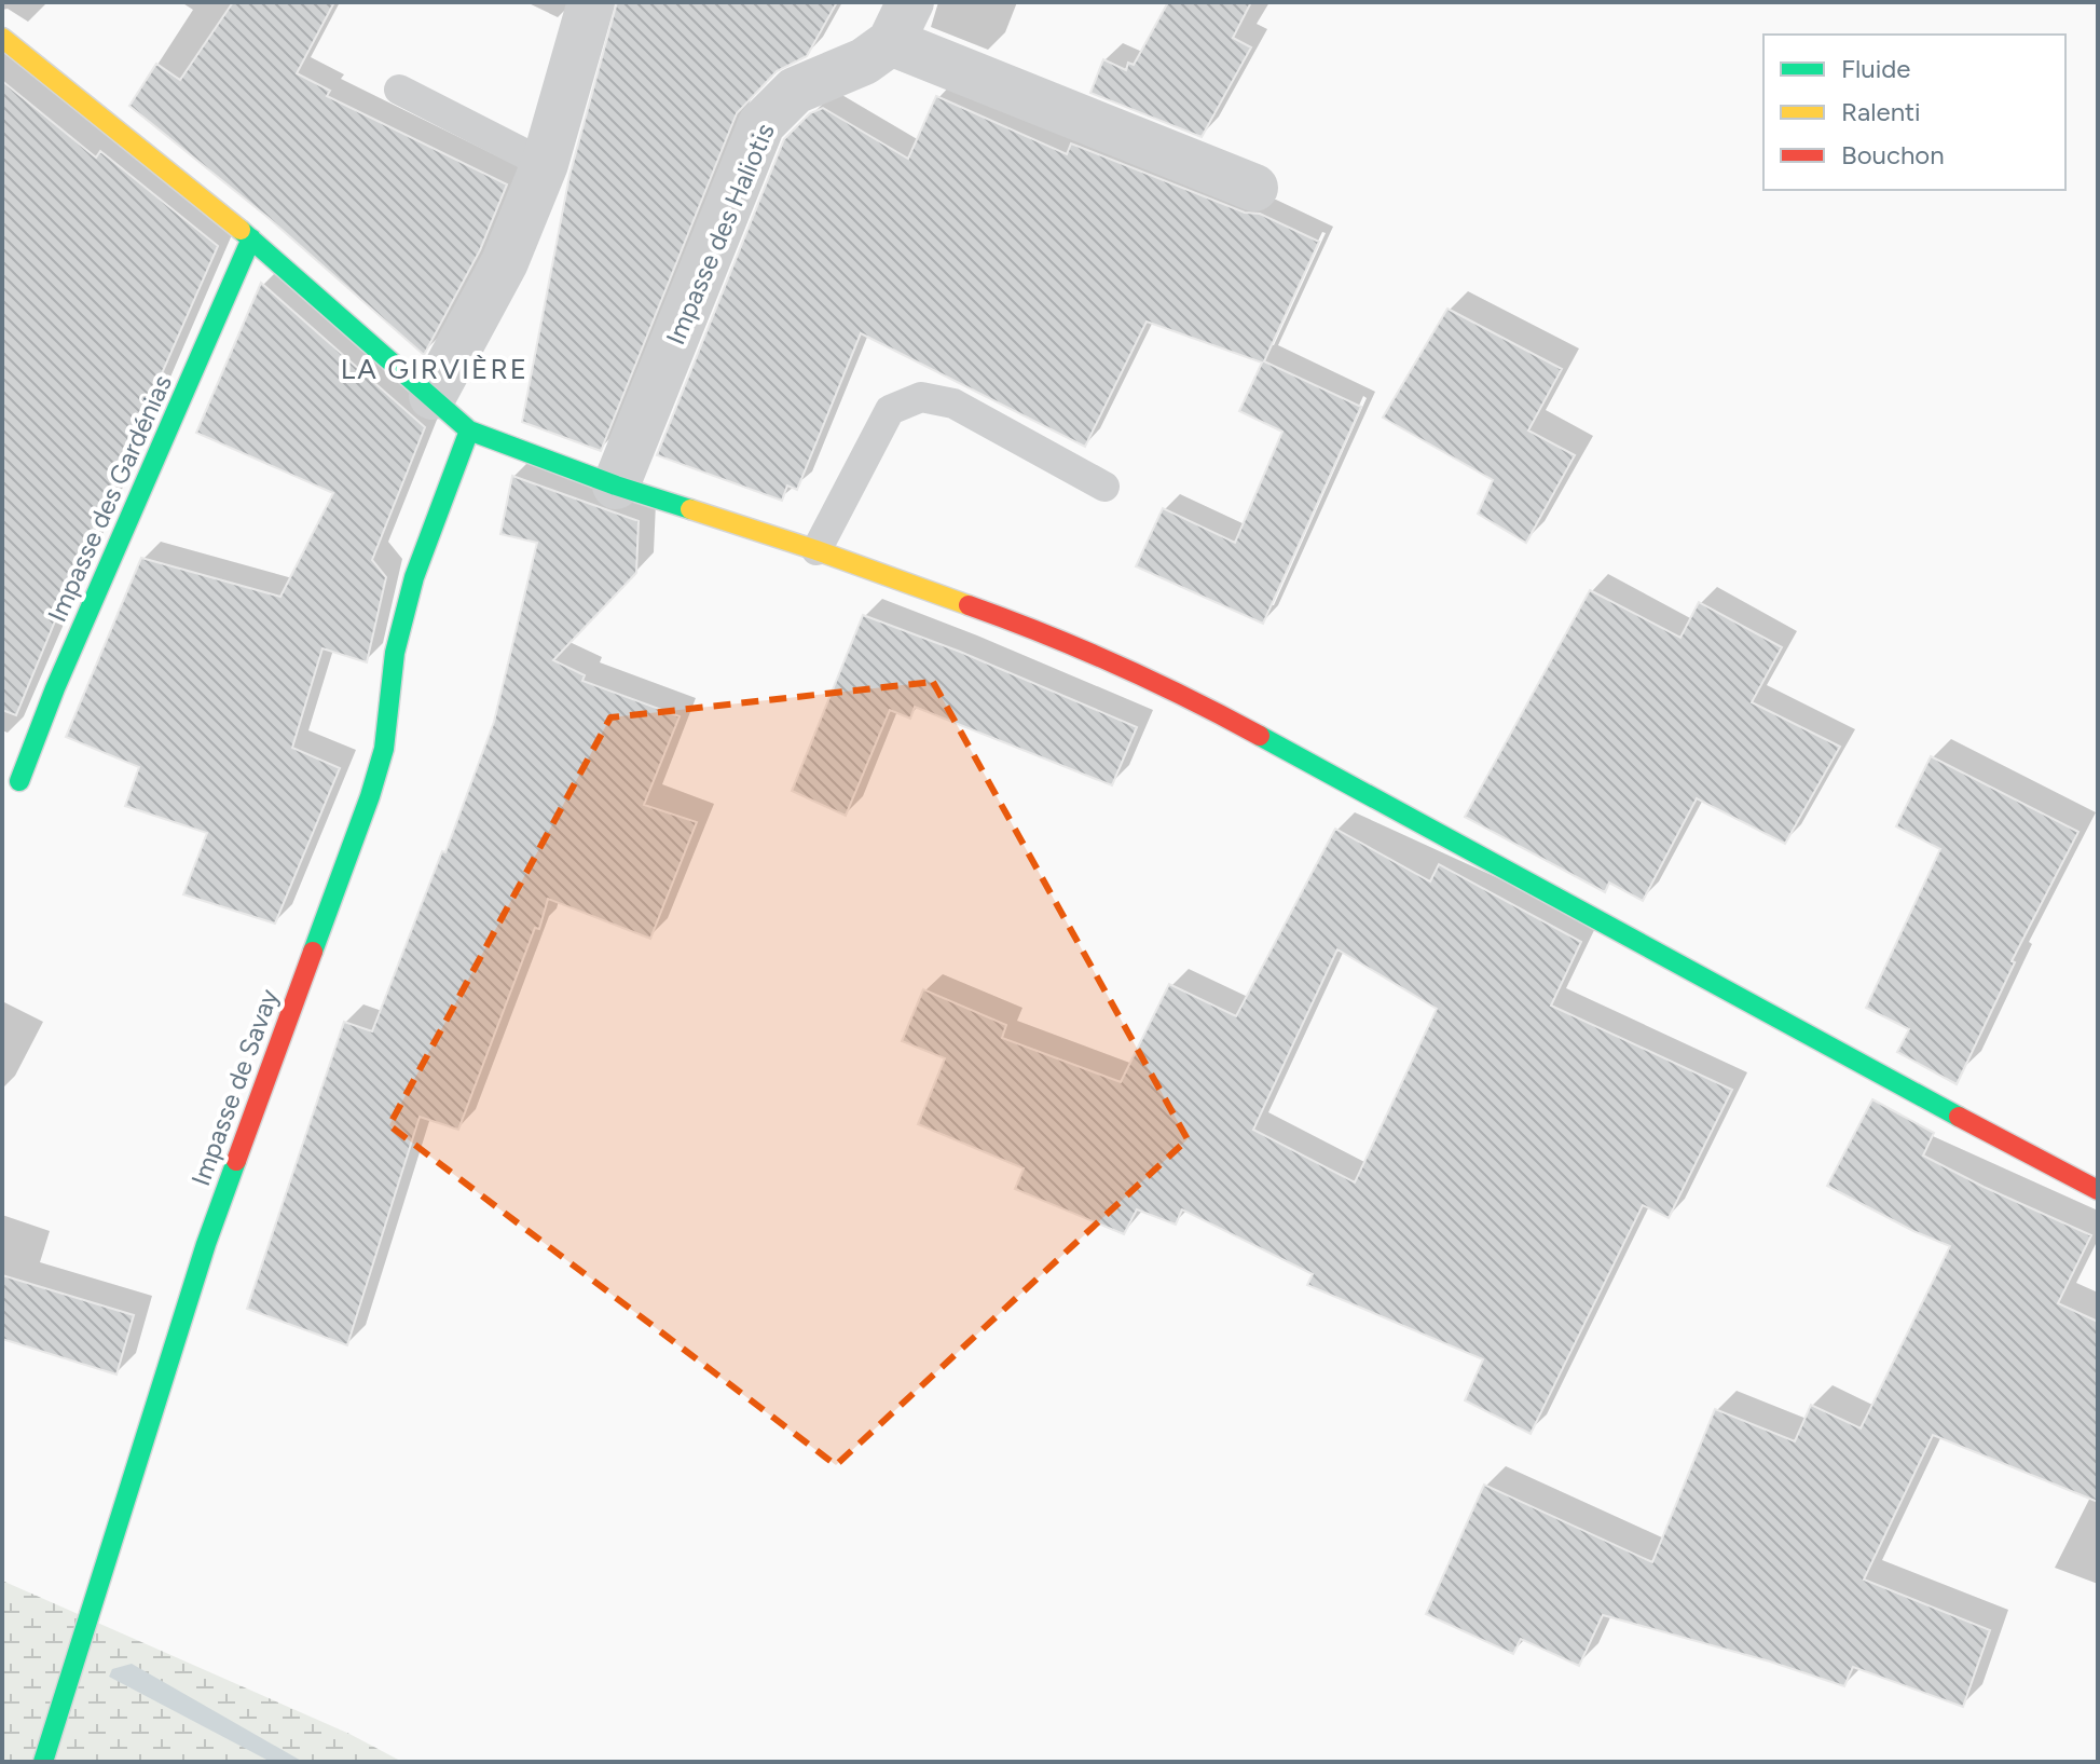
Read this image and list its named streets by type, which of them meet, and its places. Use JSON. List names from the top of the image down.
{
  "streets": {
    "street": ["Impasse des Haliotis", "Impasse des Gardénias", "Impasse de Savay"]
  },
  "districts": ["LA GIRVIÈRE"],
  "legend": ["Fluide", "Ralenti", "Bouchon"]
}
